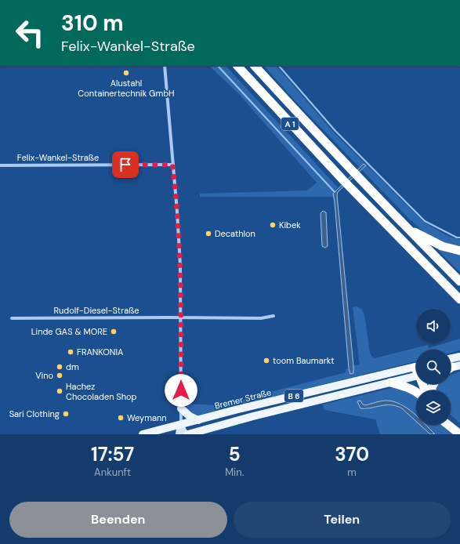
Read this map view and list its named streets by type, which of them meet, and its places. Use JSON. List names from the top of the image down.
{
  "streets": {
    "highway": ["A 1"],
    "main road": ["B 6", "Bremer Straße"],
    "street": ["Felix-Wankel-Straße", "Rudolf-Diesel-Straße"]
  },
  "places": [
    "Alustahl Containertechnik GmbH",
    "Kibek",
    "Decathlon",
    "Linde GAS & MORE",
    "FRANKONIA",
    "toom Baumarkt",
    "dm",
    "Vino",
    "Hachez Chocoladen Shop",
    "Sari Clothing",
    "Weymann"
  ],
  "page": {
    "turn": ["310 m", "Felix-Wankel-Straße"],
    "eta": [
      "17:57",
      "Ankunft",
      "5",
      "Min.",
      "370",
      "m"
    ],
    "buttons": ["Beenden", "Teilen"]
  }
}
